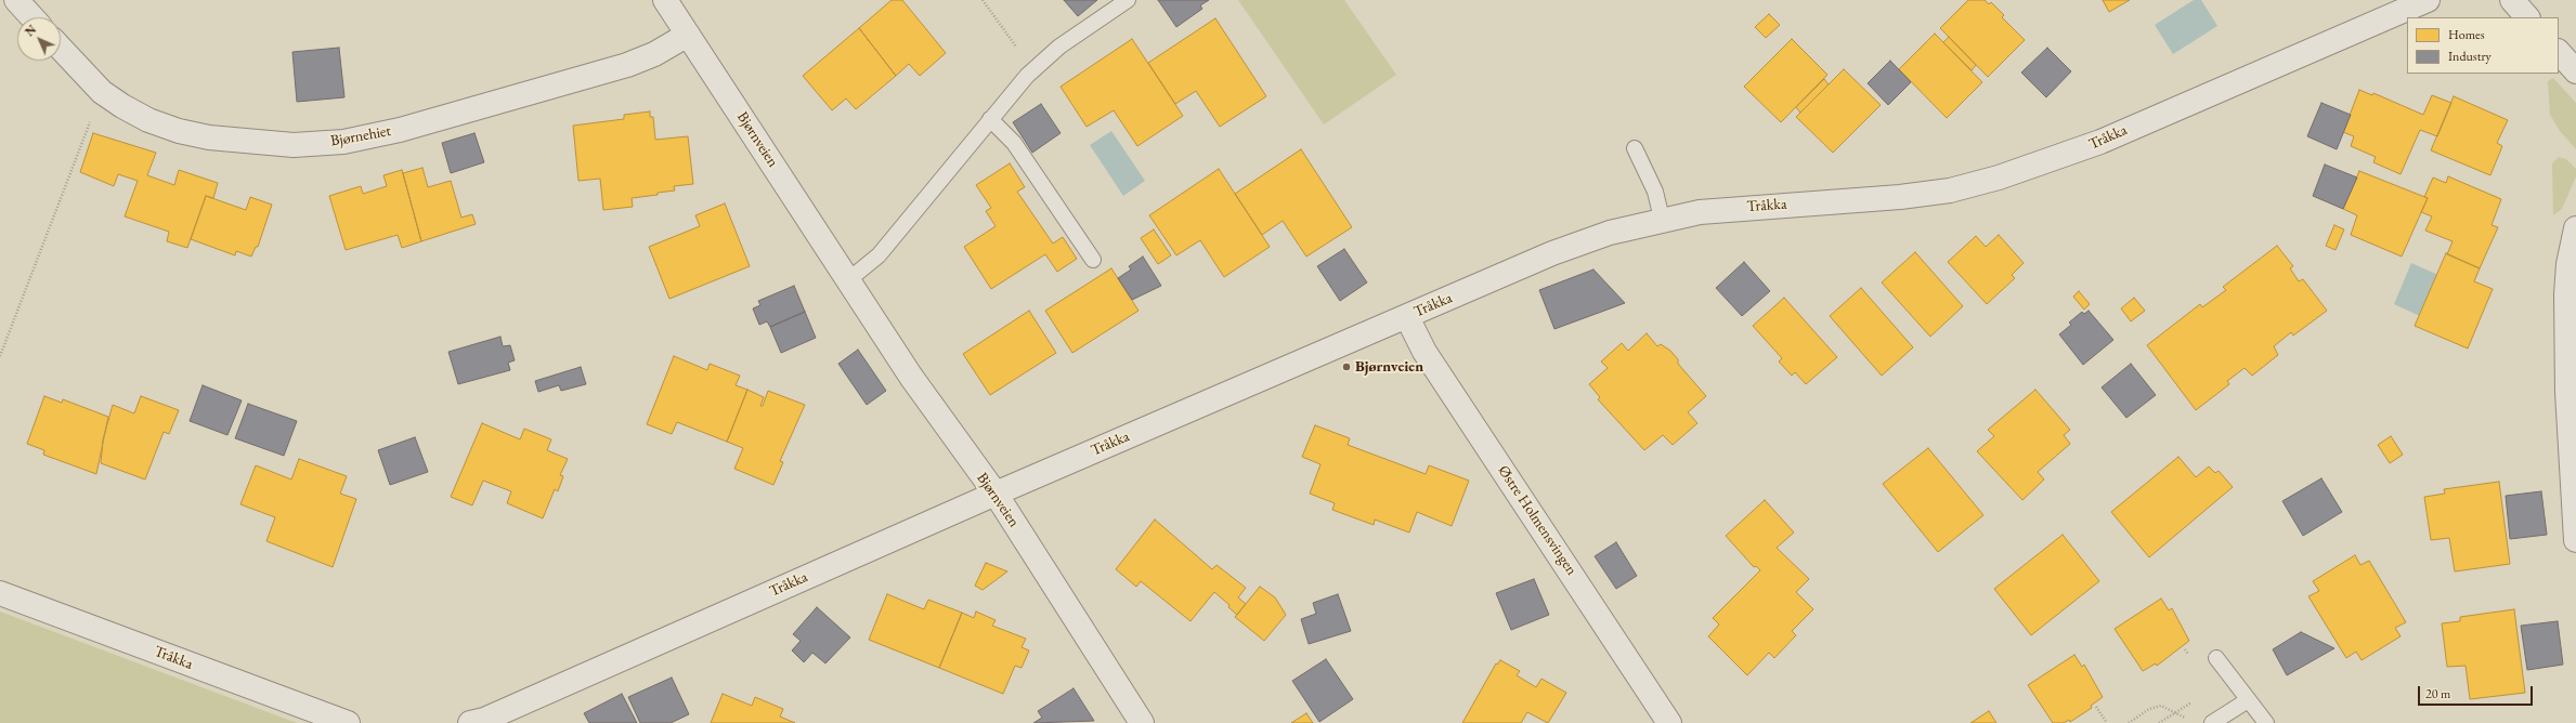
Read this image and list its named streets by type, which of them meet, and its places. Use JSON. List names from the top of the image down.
{
  "streets": {
    "street": [
      "Bjørnehiet",
      "Tråkka",
      "Bjørnveien",
      "Østre Holmensvingen"
    ]
  },
  "crossings": [
    ["Bjørnehiet", "Bjørnveien"],
    ["Tråkka", "Bjørnveien"],
    ["Tråkka", "Østre Holmensvingen"]
  ],
  "places": ["Bjørnveien"],
  "legend": ["Homes", "Industry"],
  "scale_bar": "20 m",
  "north": "top left"
}
